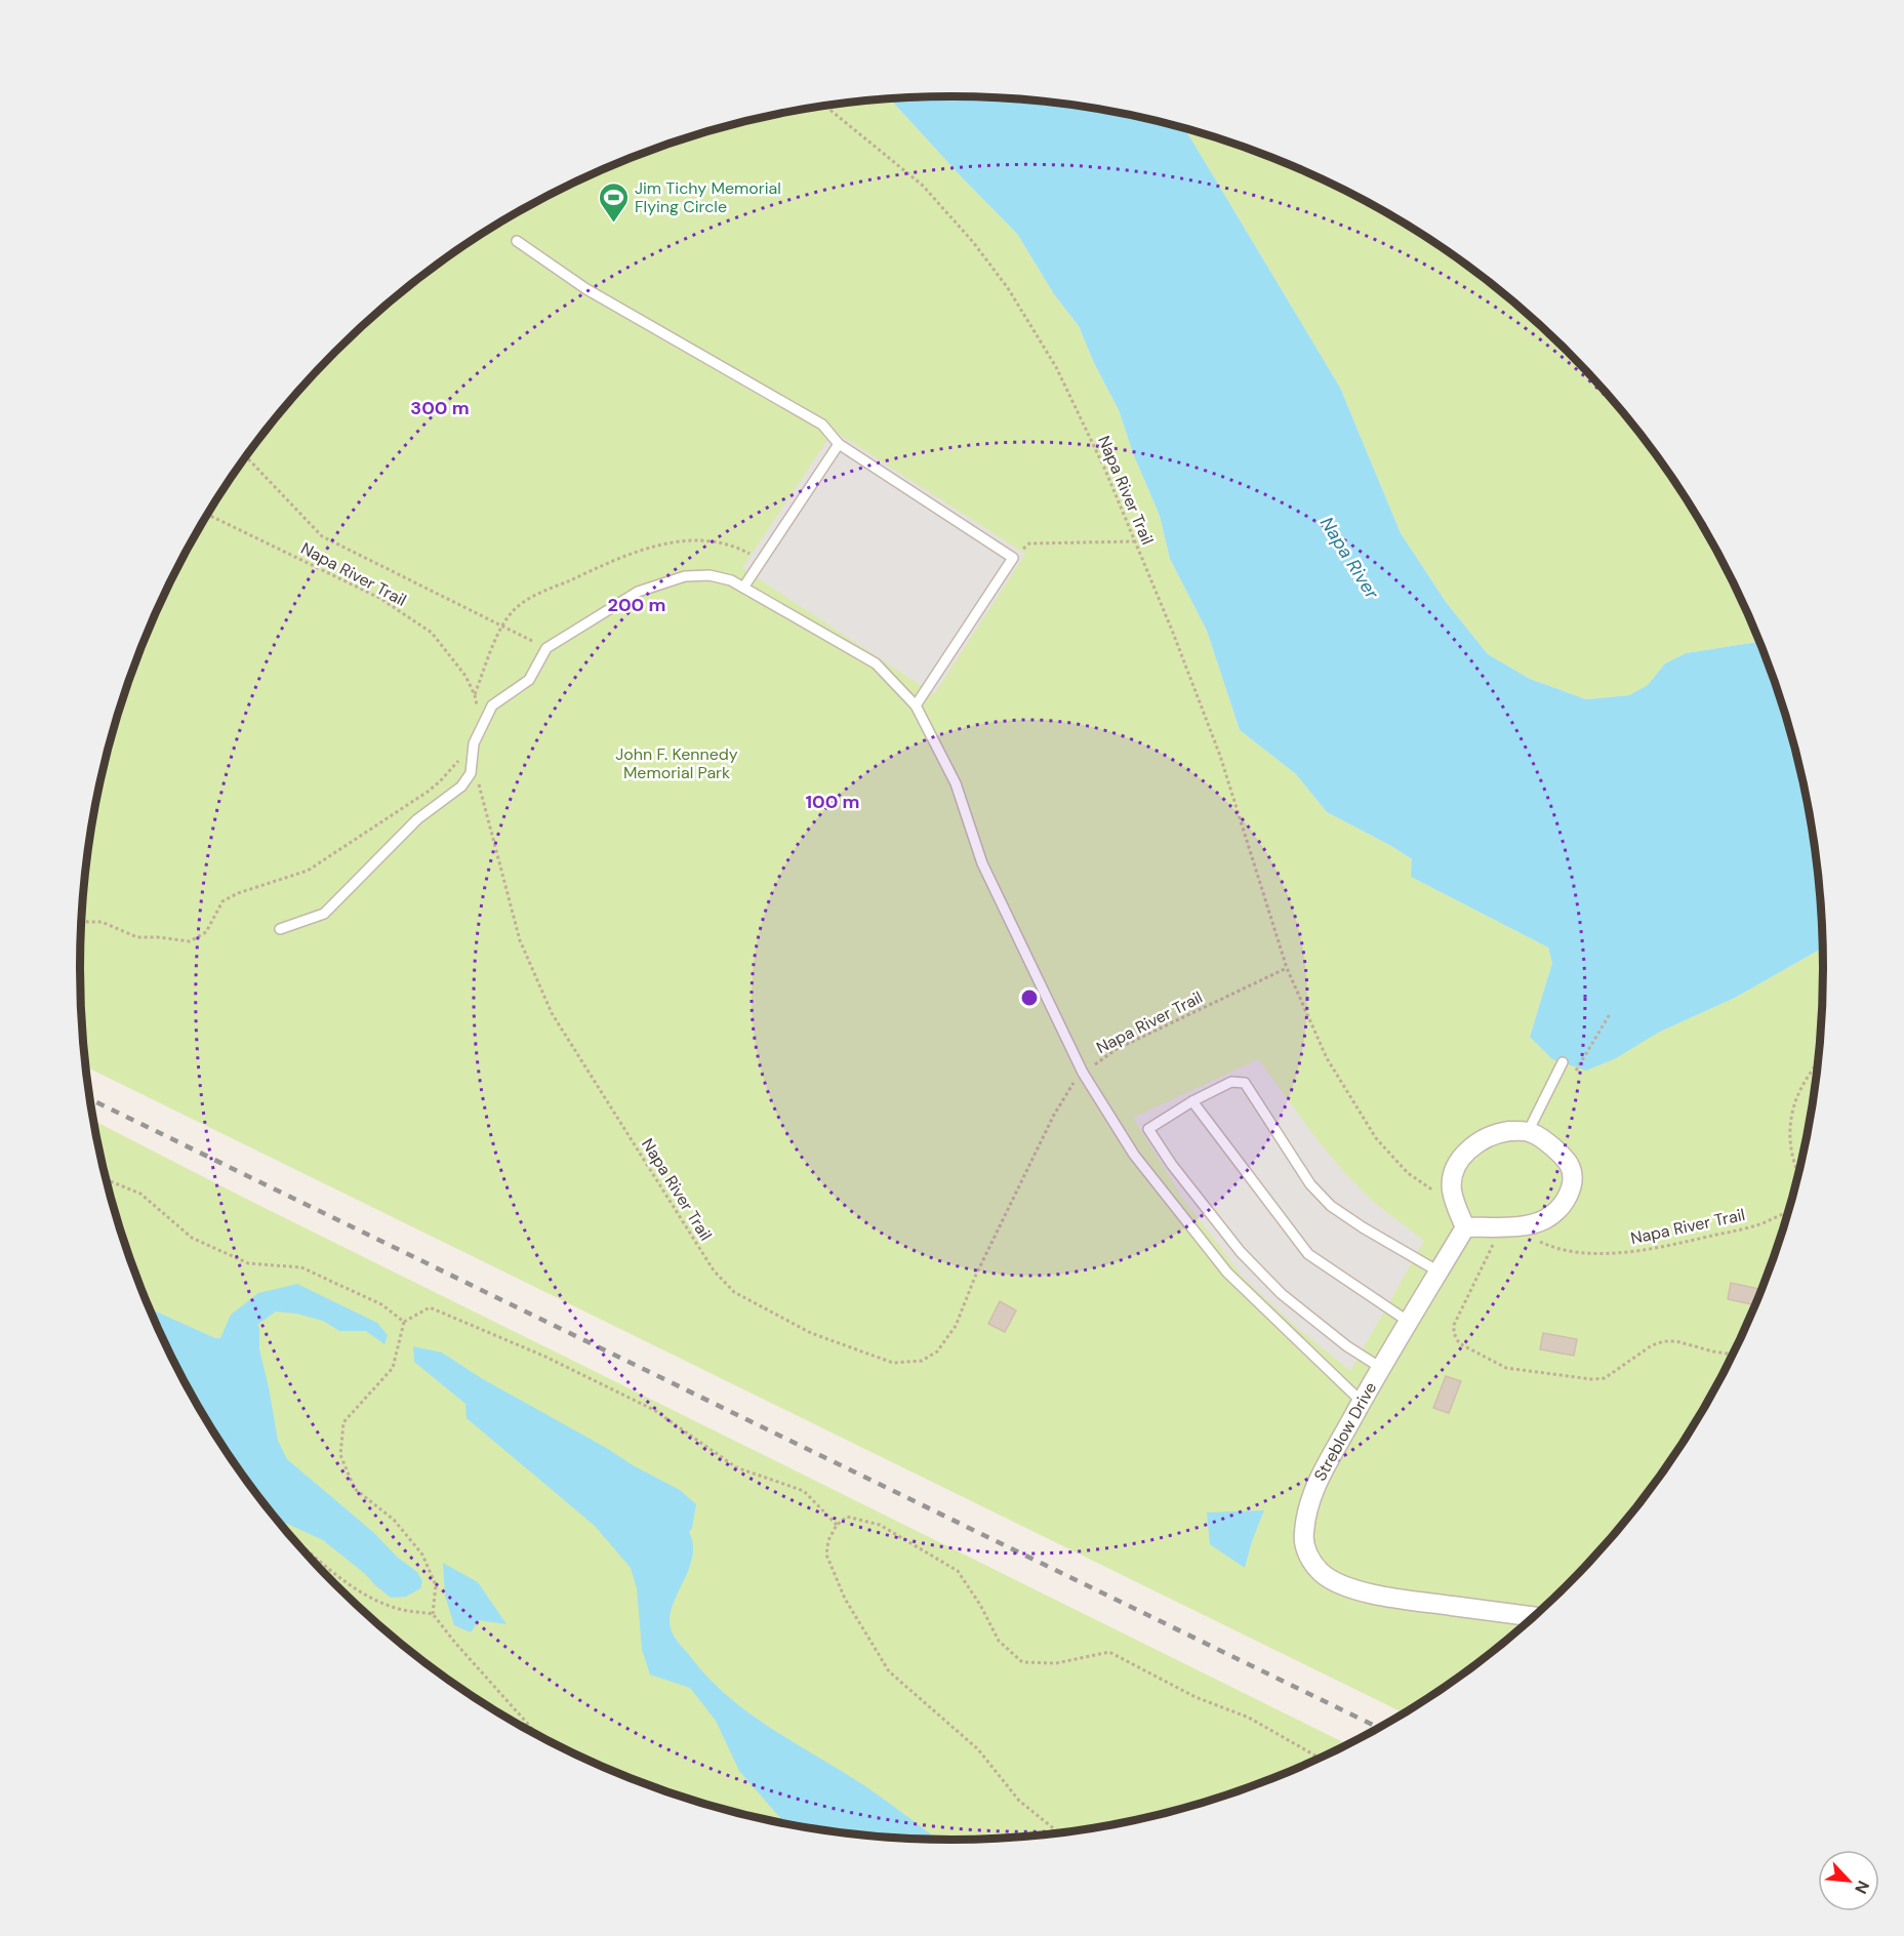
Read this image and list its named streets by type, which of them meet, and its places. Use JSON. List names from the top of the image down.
{
  "streets": {
    "street": ["Streblow Drive"],
    "path": ["Napa River Trail"]
  },
  "crossings": [
    ["Napa River Trail", "Streblow Drive"]
  ],
  "water": ["Napa River"],
  "parks": ["John F. Kennedy Memorial Park"],
  "places": {
    "sports": ["Jim Tichy Memorial Flying Circle"]
  },
  "north": "bottom right",
  "rings": ["300 m", "200 m", "100 m"]
}
